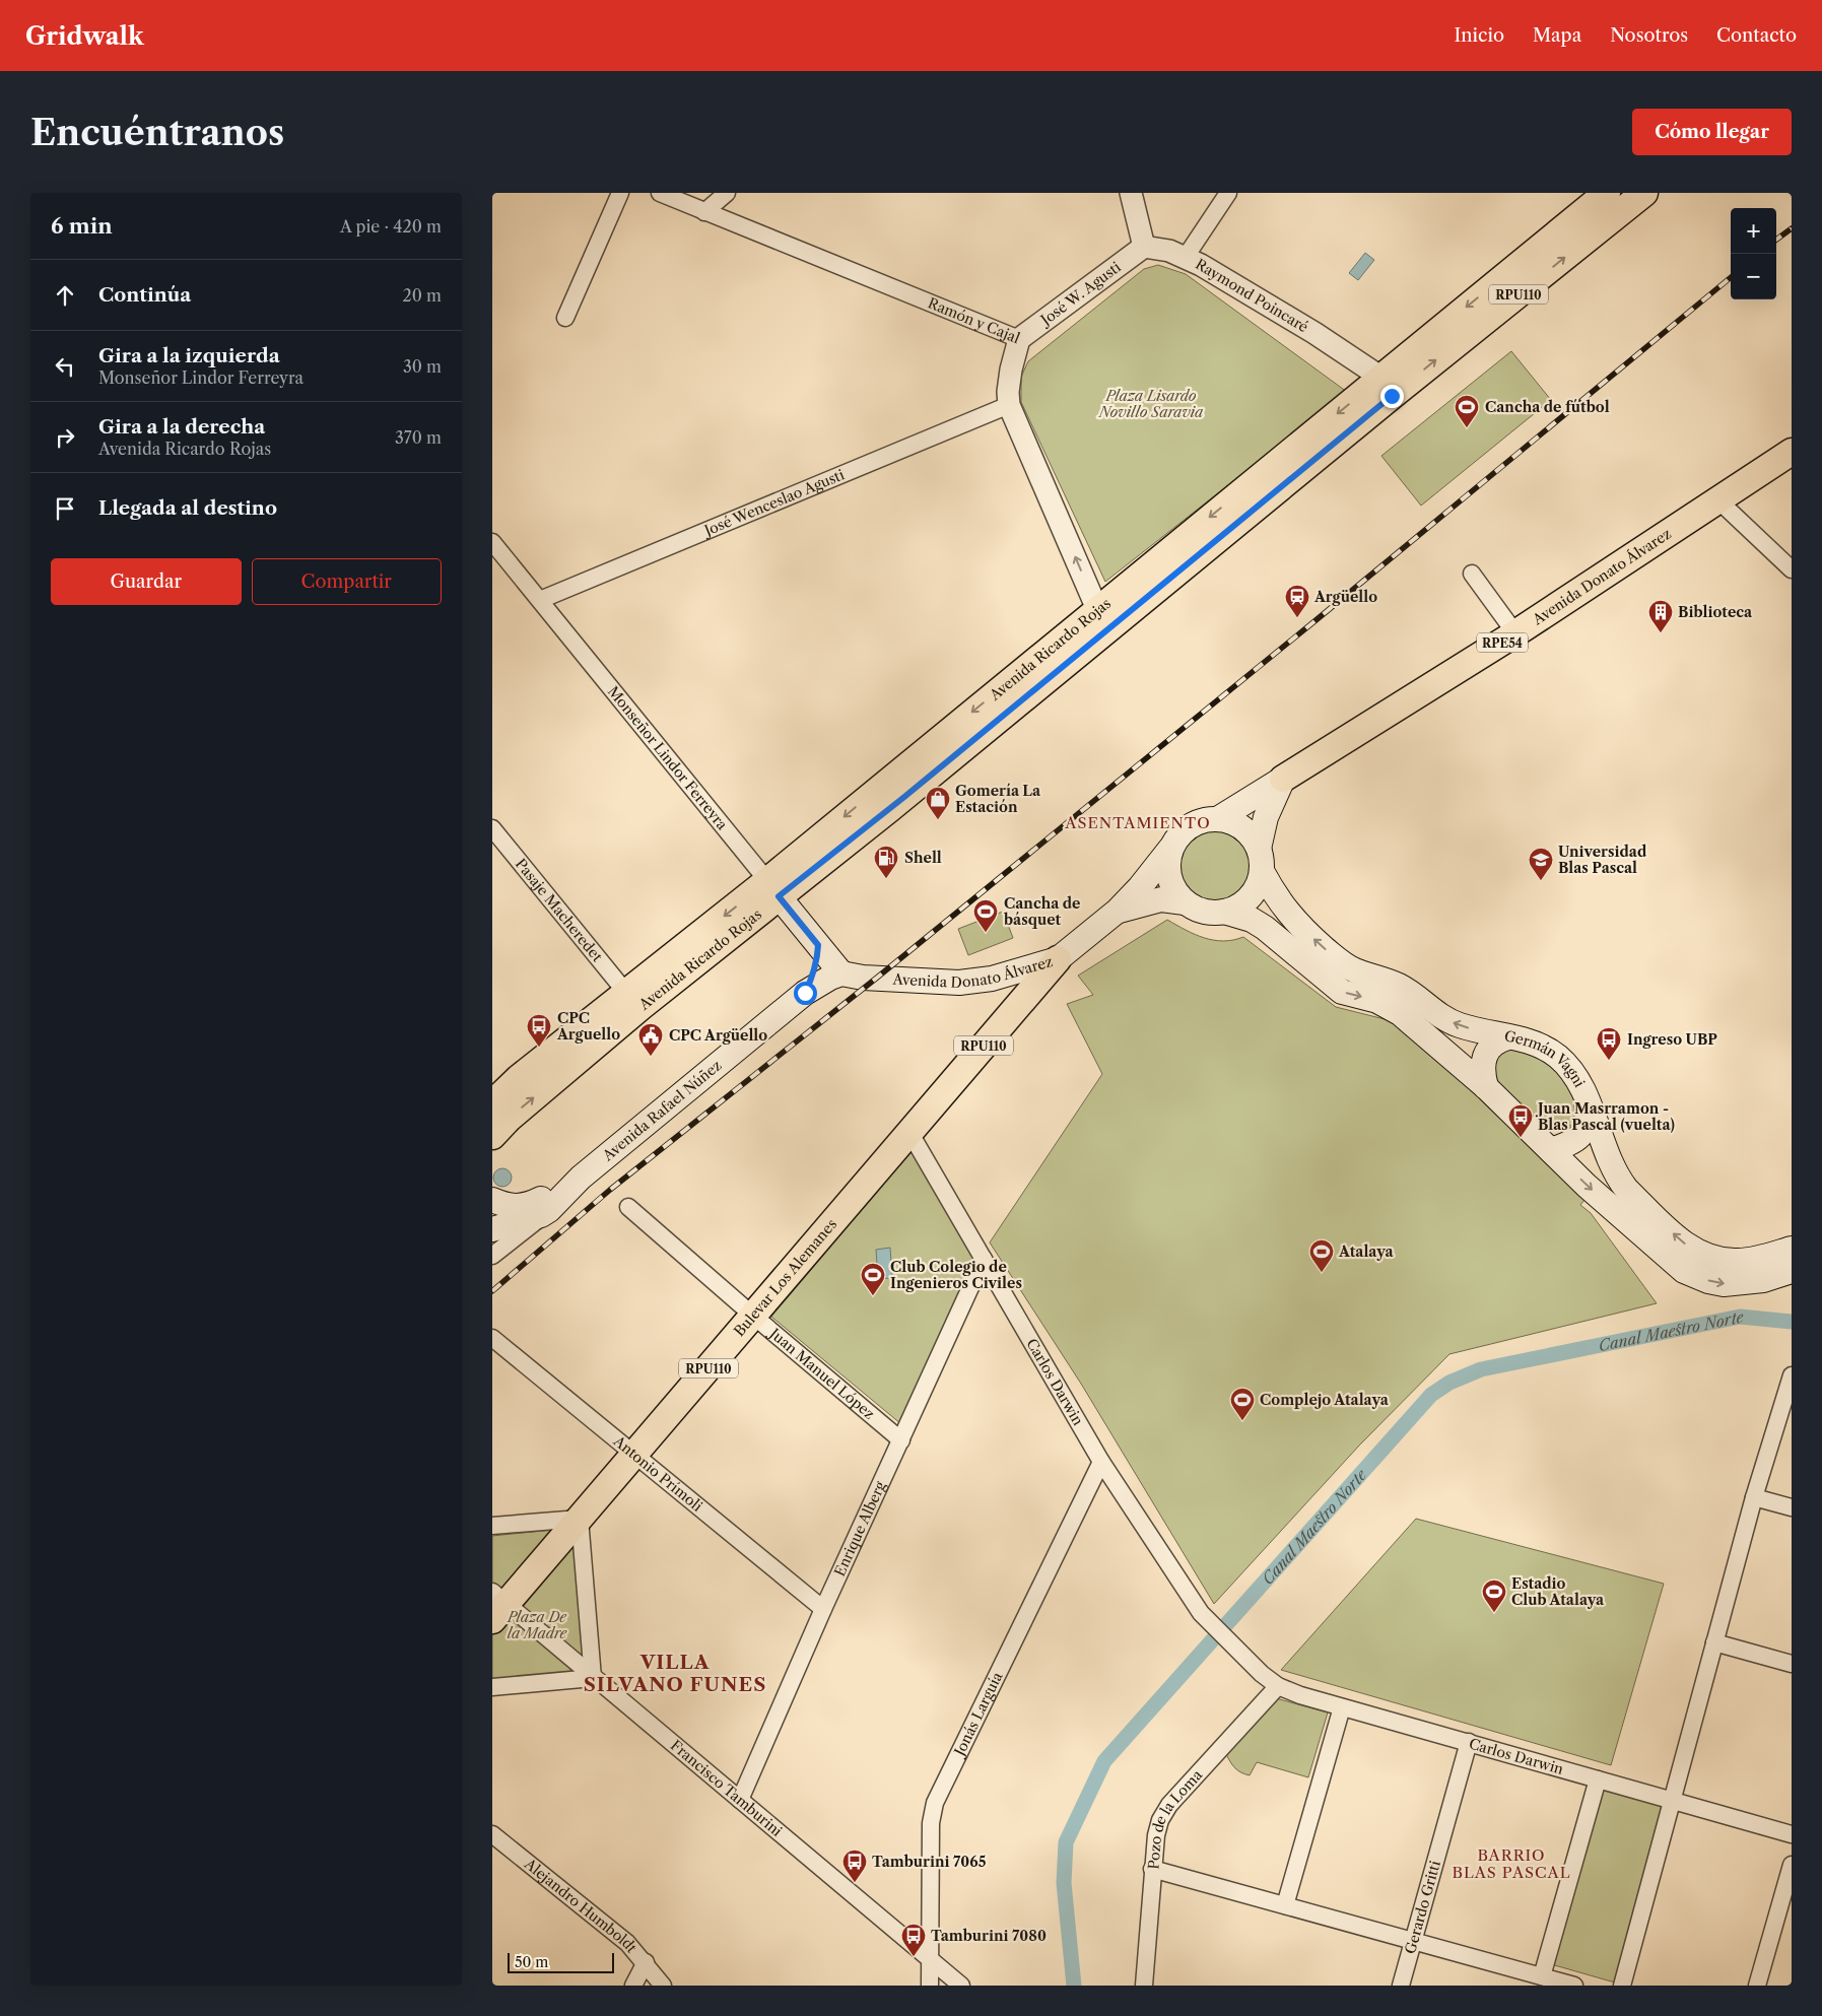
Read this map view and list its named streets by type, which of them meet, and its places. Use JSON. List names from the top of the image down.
{
  "streets": {
    "main road": [
      "RPU110",
      "Avenida Donato Álvarez",
      "RPE54",
      "Avenida Ricardo Rojas",
      "Monseñor Lindor Ferreyra",
      "Germán Vagni",
      "Avenida Rafael Núñez",
      "Bulevar Los Alemanes"
    ],
    "street": [
      "José W. Agusti",
      "Raymond Poincaré",
      "Ramón y Cajal",
      "José Wenceslao Agusti",
      "Pasaje Macheredet",
      "Juan Manuel López",
      "Carlos Darwin",
      "Antonio Prímoli",
      "Enrique Alberg",
      "Jonás Larguía",
      "Francisco Tamburini",
      "Pozo de la Loma",
      "Alejandro Humboldt",
      "Gerardo Gritti"
    ]
  },
  "crossings": [
    ["José W. Agusti", "Raymond Poincaré"],
    ["José W. Agusti", "Ramón y Cajal"],
    ["Raymond Poincaré", "Avenida Ricardo Rojas"],
    ["Ramón y Cajal", "José Wenceslao Agusti"],
    ["Ramón y Cajal", "Avenida Ricardo Rojas"],
    ["José Wenceslao Agusti", "Monseñor Lindor Ferreyra"],
    ["Avenida Donato Álvarez", "Monseñor Lindor Ferreyra"],
    ["Avenida Donato Álvarez", "Germán Vagni"],
    ["Avenida Donato Álvarez", "Avenida Rafael Núñez"],
    ["Avenida Donato Álvarez", "Bulevar Los Alemanes"],
    ["Avenida Ricardo Rojas", "Monseñor Lindor Ferreyra"],
    ["Avenida Ricardo Rojas", "Pasaje Macheredet"],
    ["Monseñor Lindor Ferreyra", "Avenida Rafael Núñez"],
    ["Bulevar Los Alemanes", "Juan Manuel López"],
    ["Bulevar Los Alemanes", "Carlos Darwin"],
    ["Bulevar Los Alemanes", "Antonio Prímoli"],
    ["Bulevar Los Alemanes", "Francisco Tamburini"],
    ["Juan Manuel López", "Enrique Alberg"],
    ["Carlos Darwin", "Enrique Alberg"],
    ["Carlos Darwin", "Jonás Larguía"],
    ["Carlos Darwin", "Pozo de la Loma"],
    ["Carlos Darwin", "Gerardo Gritti"],
    ["Antonio Prímoli", "Enrique Alberg"],
    ["Enrique Alberg", "Francisco Tamburini"],
    ["Jonás Larguía", "Francisco Tamburini"]
  ],
  "districts": ["ASENTAMIENTO", "VILLA SILVANO FUNES", "BARRIO BLAS PASCAL"],
  "water": ["Canal Maestro Norte"],
  "parks": ["Plaza Lisardo Novillo Saravia", "Plaza De la Madre"],
  "places": {
    "sports": [
      "Cancha de fútbol",
      "Cancha de básquet",
      "Atalaya",
      "Club Colegio de Ingenieros Civiles",
      "Complejo Atalaya",
      "Estadio Club Atalaya"
    ],
    "station": ["Argüello"],
    "building": ["Biblioteca"],
    "shop": ["Gomería La Estación"],
    "fuel station": ["Shell"],
    "school or university": ["Universidad Blas Pascal"],
    "bus stop": [
      "CPC Arguello",
      "Ingreso UBP",
      "Juan Masrramon - Blas Pascal (vuelta)",
      "Tamburini 7065",
      "Tamburini 7080"
    ],
    "public building": ["CPC Argüello"]
  },
  "scale_bar": "50 m",
  "page": {
    "header": "Gridwalk",
    "nav": [
      "Inicio",
      "Mapa",
      "Nosotros",
      "Contacto"
    ],
    "buttons": [
      "Cómo llegar",
      ["Guardar", "Compartir"]
    ],
    "title": "Encuéntranos",
    "heading": ["6 min", "A pie · 420 m"],
    "map_buttons": ["+", "−"],
    "list": [
      ["Continúa", "20 m"],
      ["Gira a la izquierda", "Monseñor Lindor Ferreyra", "30 m"],
      ["Gira a la derecha", "Avenida Ricardo Rojas", "370 m"],
      "Llegada al destino"
    ],
    "scale": "50 m"
  }
}
